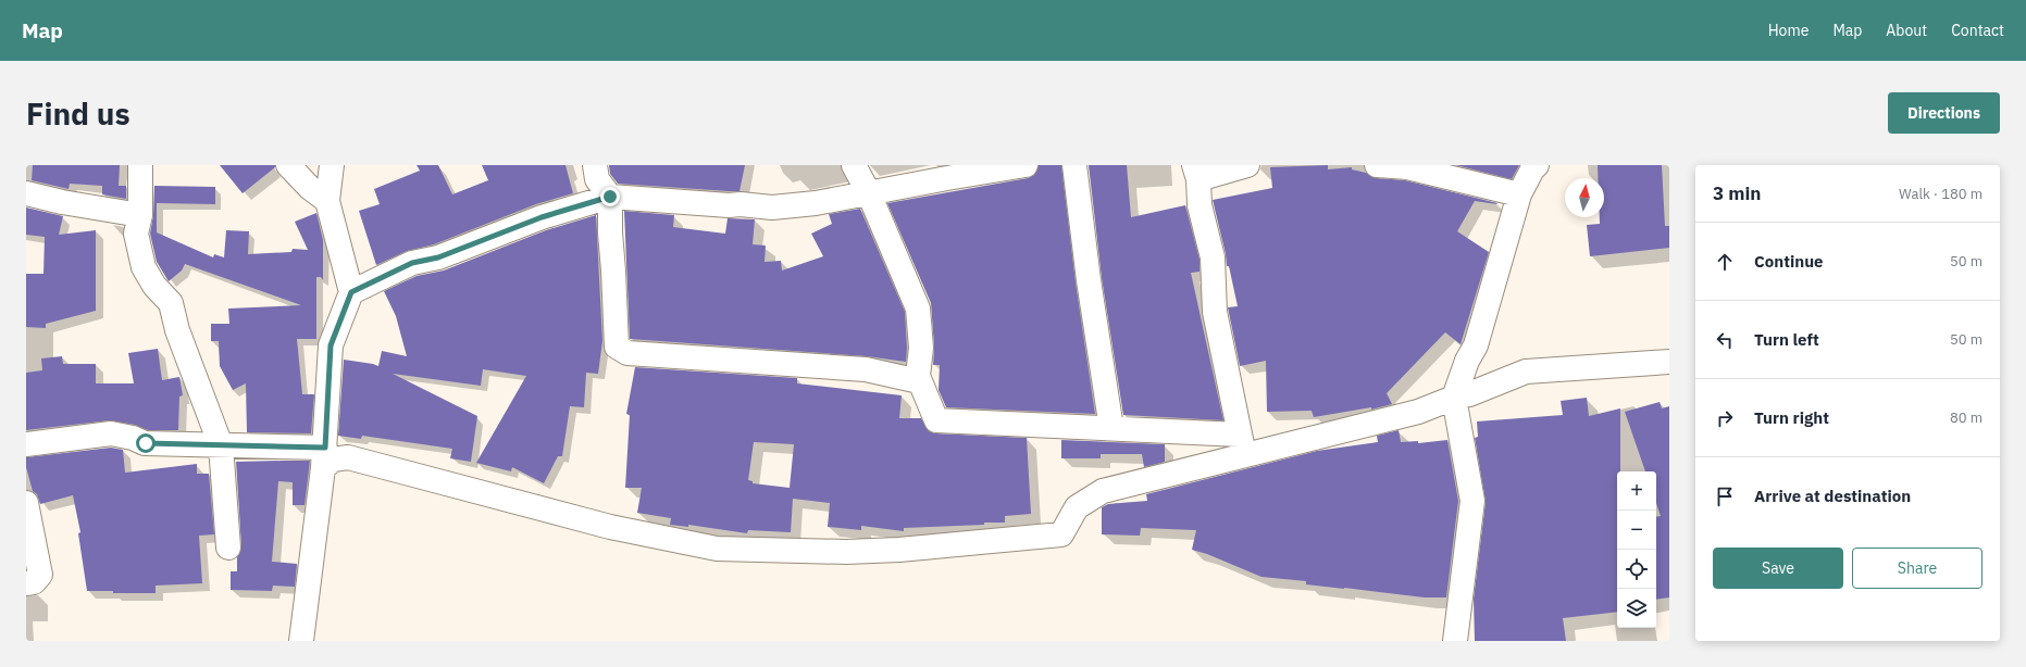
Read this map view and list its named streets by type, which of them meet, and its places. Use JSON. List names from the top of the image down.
{
  "north": "top",
  "page": {
    "header": "Map",
    "nav": [
      "Home",
      "Map",
      "About",
      "Contact"
    ],
    "buttons": [
      "Directions",
      ["Save", "Share"]
    ],
    "title": "Find us",
    "heading": ["3 min", "Walk · 180 m"],
    "list": [
      ["Continue", "50 m"],
      ["Turn left", "50 m"],
      ["Turn right", "80 m"],
      "Arrive at destination"
    ],
    "map_buttons": ["+", "−"]
  }
}
